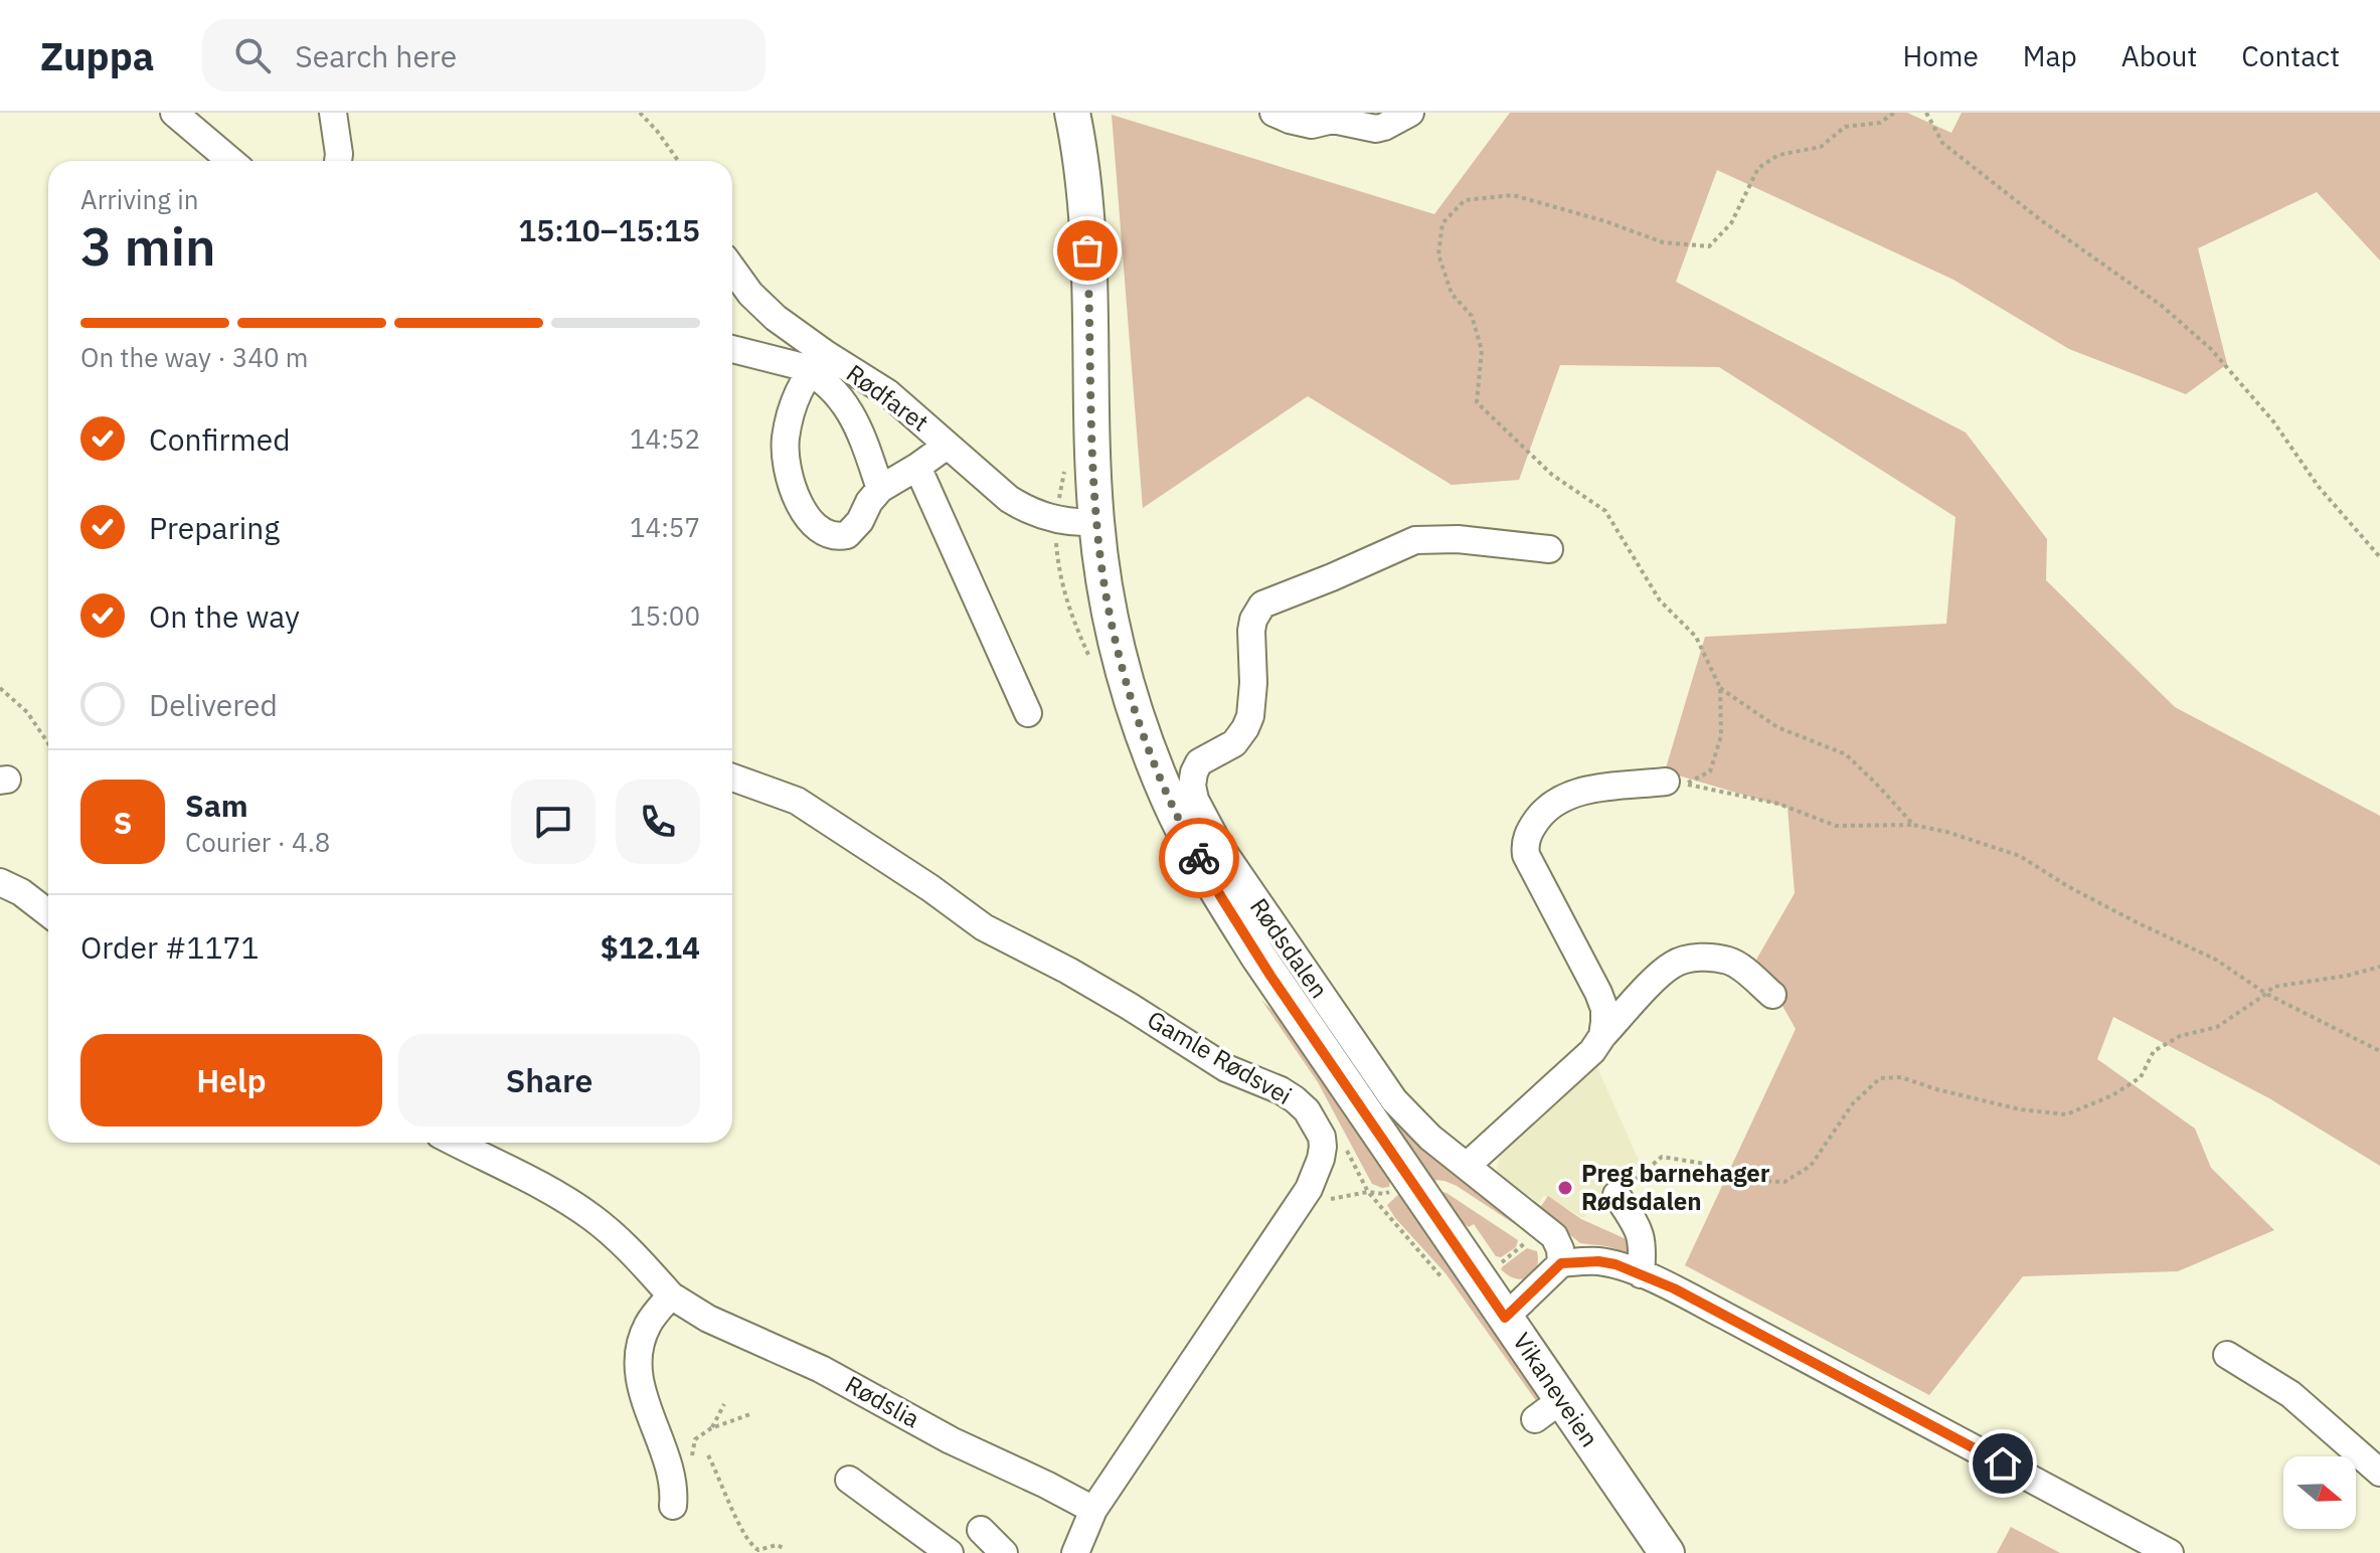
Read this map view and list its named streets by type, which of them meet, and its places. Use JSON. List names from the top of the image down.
{
  "streets": {
    "main road": ["Vikaneveien"],
    "street": [
      "Rødfaret",
      "Rødsdalen",
      "Gamle Rødsvei",
      "Rødslia"
    ]
  },
  "crossings": [
    ["Rødfaret", "Vikaneveien"],
    ["Gamle Rødsvei", "Rødslia"]
  ],
  "places": ["Preg barnehager Rødsdalen"],
  "north": "right",
  "page": {
    "header": "Zuppa",
    "search": "Search here",
    "nav": [
      "Home",
      "Map",
      "About",
      "Contact"
    ],
    "heading": ["3 min", "Arriving in", "15:10–15:15"],
    "panel": [
      "Sam",
      "Courier · 4.8",
      "Order #1171",
      "$12.14"
    ],
    "bar": "On the way · 340 m",
    "list": [
      ["Confirmed", "14:52"],
      ["Preparing", "14:57"],
      ["On the way", "15:00"],
      "Delivered"
    ],
    "round": "S",
    "buttons": ["Help", "Share"]
  }
}
